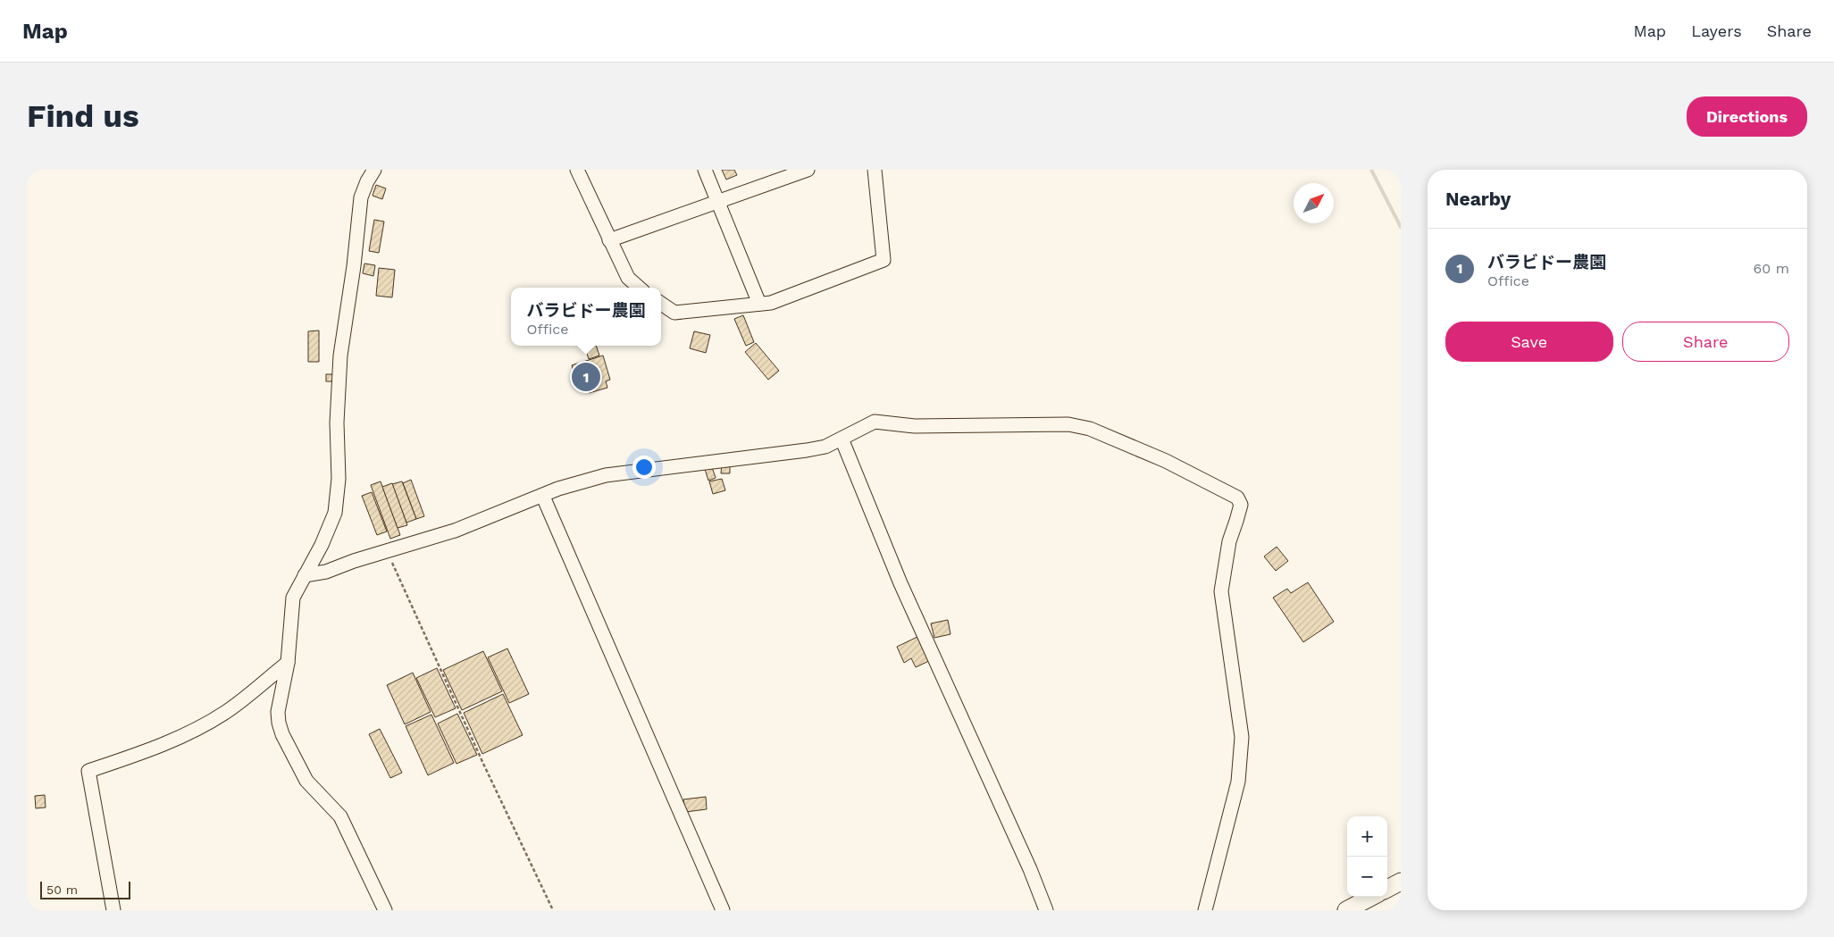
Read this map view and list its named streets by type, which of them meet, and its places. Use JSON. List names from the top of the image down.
{
  "scale_bar": "50 m",
  "north": "top right",
  "page": {
    "header": "Map",
    "nav": ["Map", "Layers", "Share"],
    "buttons": [
      "Directions",
      ["Save", "Share"]
    ],
    "title": "Find us",
    "heading": "Nearby",
    "list": [
      {
        "mark": "1",
        "name": "バラビドー農園",
        "note": "Office",
        "value": "60 m"
      }
    ],
    "popup": ["バラビドー農園", "Office"],
    "pins": "1",
    "map_buttons": ["+", "−"],
    "scale": "50 m"
  }
}
